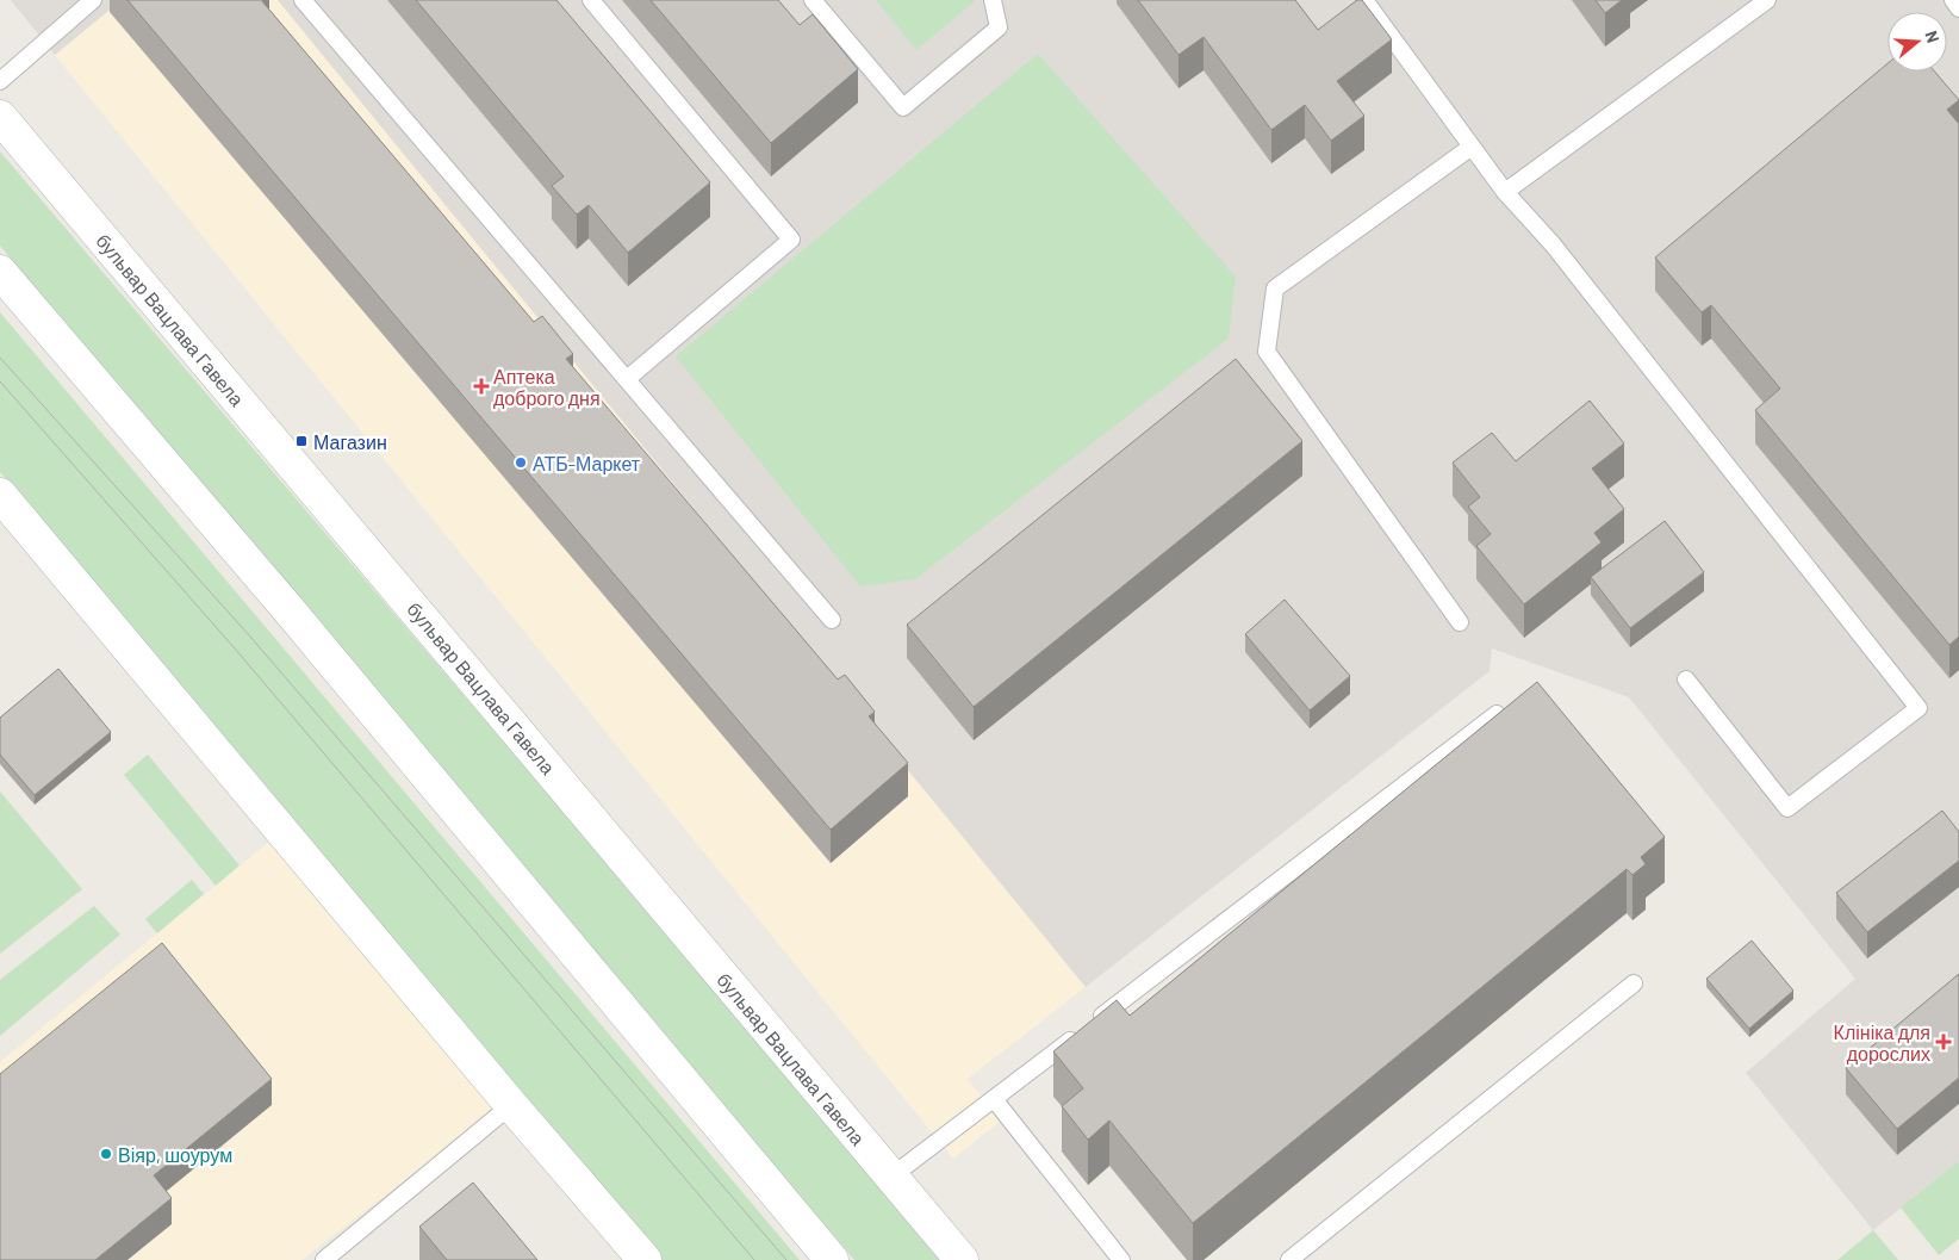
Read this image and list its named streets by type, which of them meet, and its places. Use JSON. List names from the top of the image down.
{
  "streets": {
    "main road": ["бульвар Вацлава Гавела"]
  },
  "places": {
    "health": ["Аптека доброго дня", "Клініка для дорослих"],
    "transit": ["Магазин"],
    "other": ["АТБ-Маркет", "Віяр, шоурум"]
  },
  "north": "right"
}
